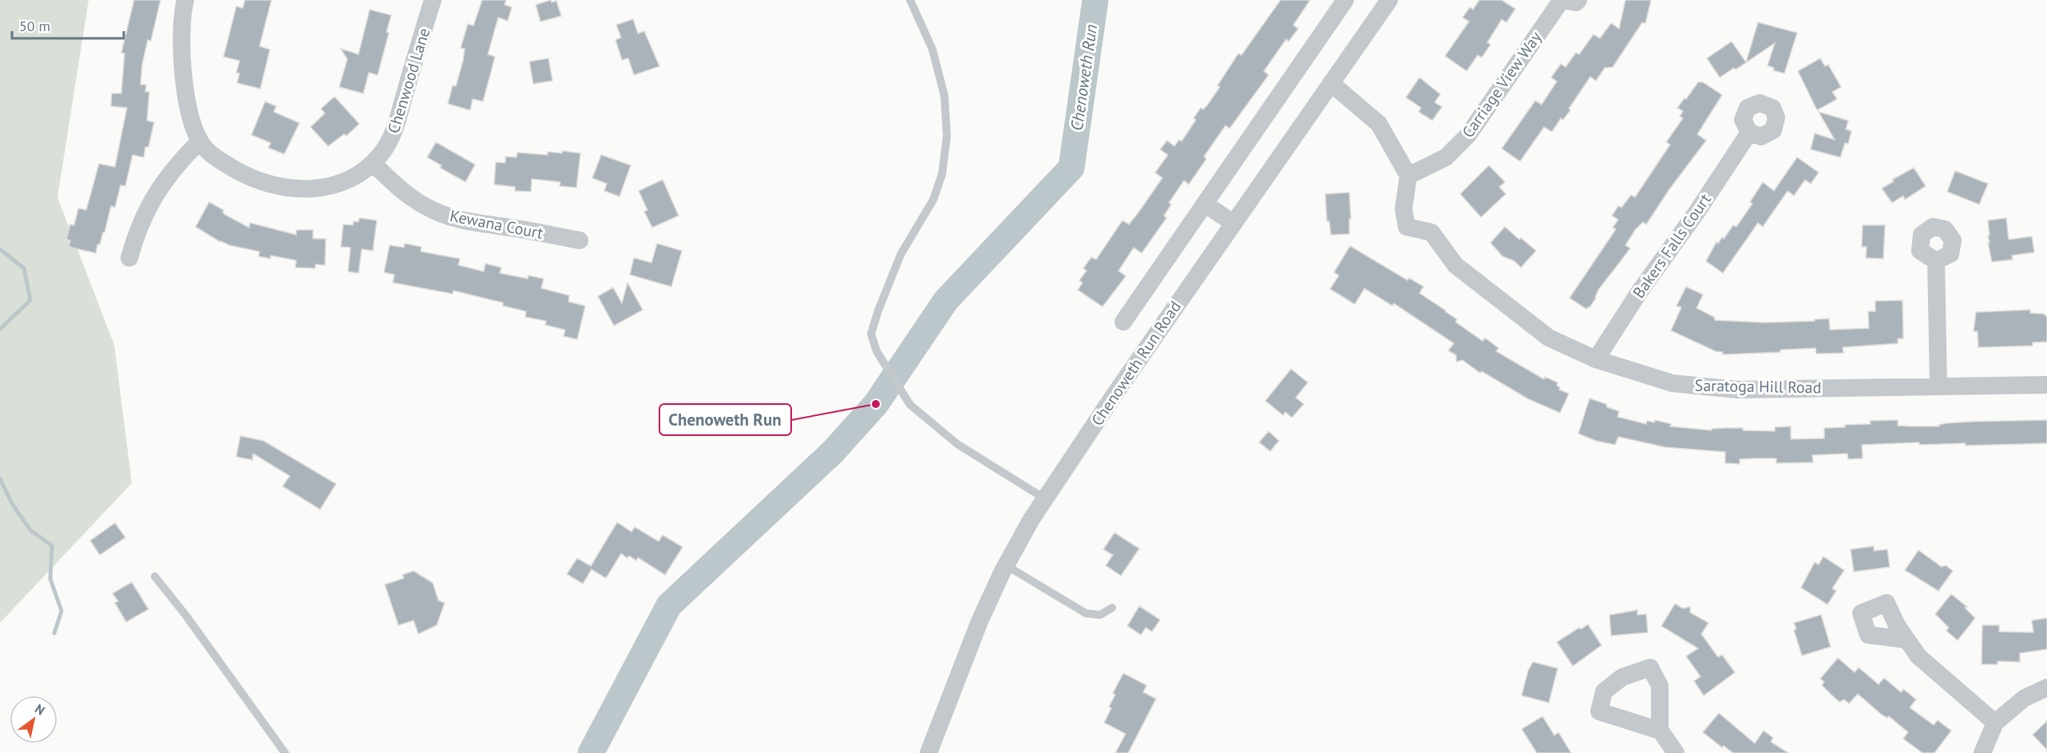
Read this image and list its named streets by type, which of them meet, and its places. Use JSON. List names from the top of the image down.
{
  "streets": {
    "street": [
      "Chenwood Lane",
      "Carriage View Way",
      "Kewana Court",
      "Bakers Falls Court",
      "Chenoweth Run Road",
      "Saratoga Hill Road"
    ]
  },
  "crossings": [
    ["Chenwood Lane", "Kewana Court"],
    ["Carriage View Way", "Saratoga Hill Road"],
    ["Bakers Falls Court", "Saratoga Hill Road"]
  ],
  "water": ["Chenoweth Run"],
  "places": ["Chenoweth Run"],
  "scale_bar": "50 m",
  "north": "top right"
}
